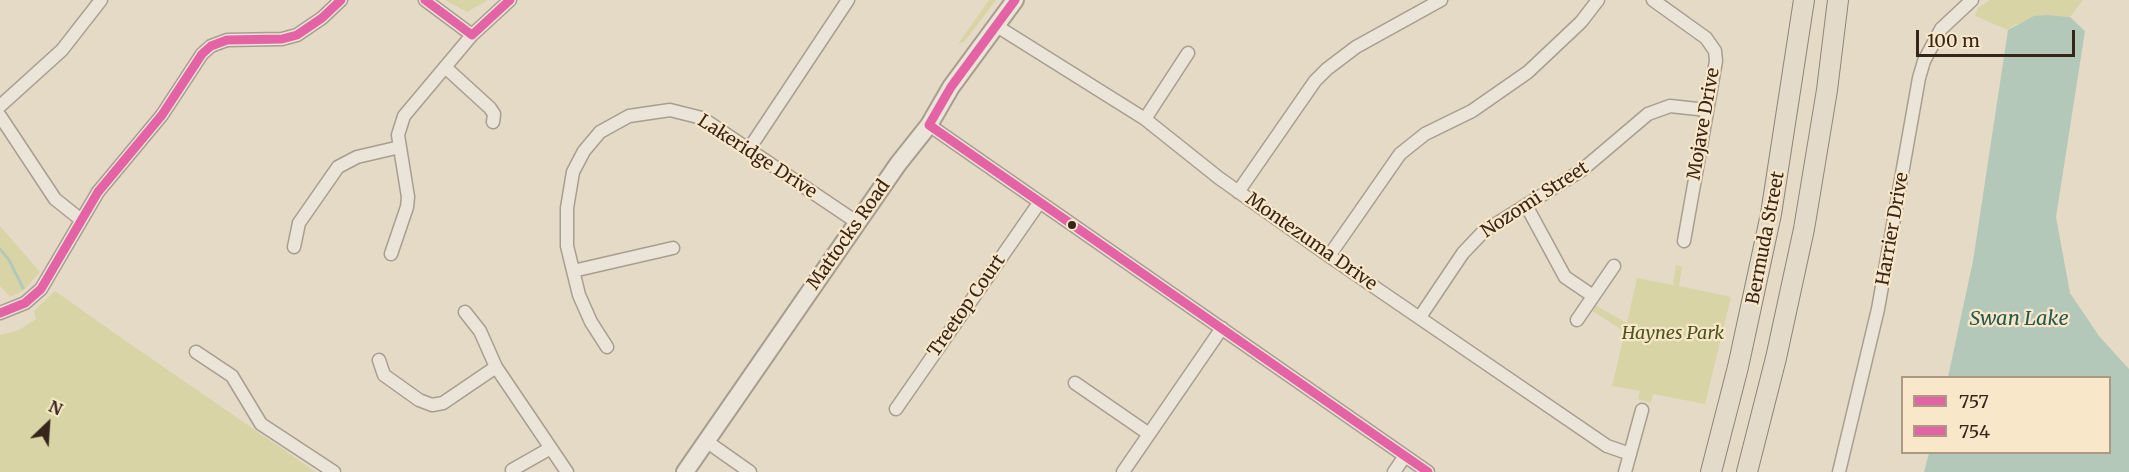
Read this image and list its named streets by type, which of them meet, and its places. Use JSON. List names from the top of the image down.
{
  "streets": {
    "main road": ["Bermuda Street"],
    "street": [
      "Mojave Drive",
      "Lakeridge Drive",
      "Nozomi Street",
      "Harrier Drive",
      "Mattocks Road",
      "Montezuma Drive",
      "Treetop Court"
    ]
  },
  "crossings": [
    ["Mojave Drive", "Nozomi Street"],
    ["Lakeridge Drive", "Mattocks Road"],
    ["Nozomi Street", "Montezuma Drive"],
    ["Mattocks Road", "Montezuma Drive"]
  ],
  "water": ["Swan Lake"],
  "parks": ["Haynes Park"],
  "lines": ["transit line 757", "transit line 754"],
  "legend": ["757", "754"],
  "scale_bar": "100 m",
  "north": "top right"
}
